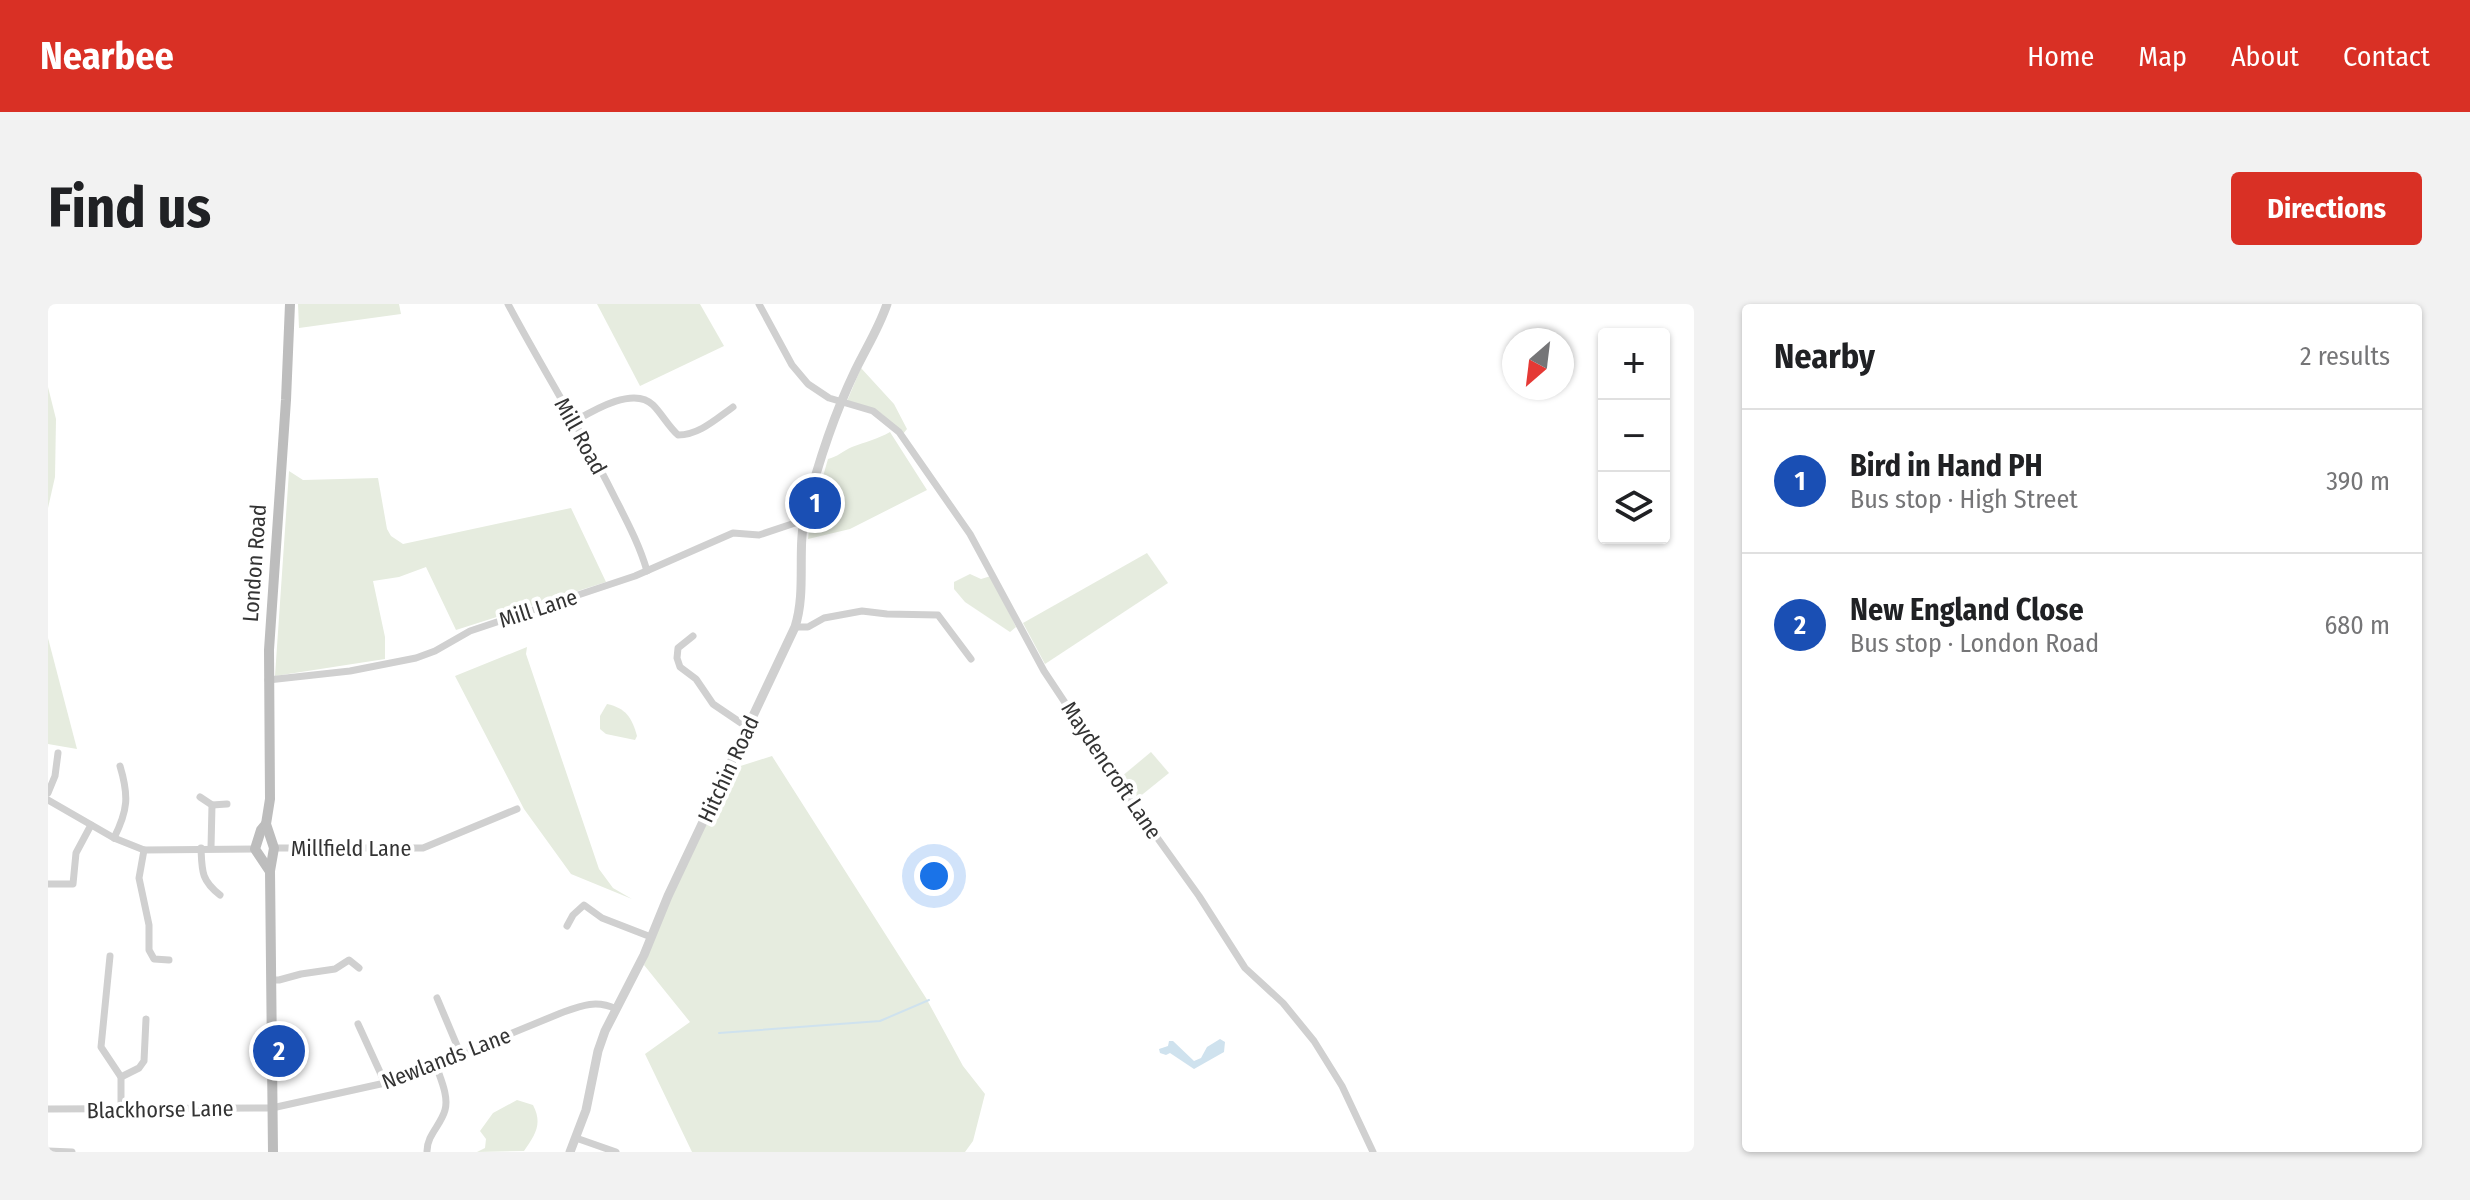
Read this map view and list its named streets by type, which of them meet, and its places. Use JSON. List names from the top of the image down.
{
  "streets": {
    "main road": ["London Road"],
    "street": [
      "Mill Road",
      "Mill Lane",
      "Hitchin Road",
      "Maydencroft Lane",
      "Millfield Lane",
      "Newlands Lane",
      "Blackhorse Lane"
    ]
  },
  "crossings": [
    ["Mill Road", "Mill Lane"],
    ["London Road", "Mill Lane"],
    ["London Road", "Millfield Lane"],
    ["London Road", "Newlands Lane"],
    ["London Road", "Blackhorse Lane"],
    ["Mill Lane", "Hitchin Road"],
    ["Hitchin Road", "Maydencroft Lane"],
    ["Hitchin Road", "Newlands Lane"],
    ["Newlands Lane", "Blackhorse Lane"]
  ],
  "north": "bottom left",
  "page": {
    "header": "Nearbee",
    "nav": [
      "Home",
      "Map",
      "About",
      "Contact"
    ],
    "buttons": "Directions",
    "title": "Find us",
    "heading": ["Nearby", "2 results"],
    "map_buttons": ["+", "−"],
    "list": [
      {
        "mark": "1",
        "name": "Bird in Hand PH",
        "note": "Bus stop · High Street",
        "value": "390 m"
      },
      {
        "mark": "2",
        "name": "New England Close",
        "note": "Bus stop · London Road",
        "value": "680 m"
      }
    ],
    "pins": ["1", "2"]
  }
}
